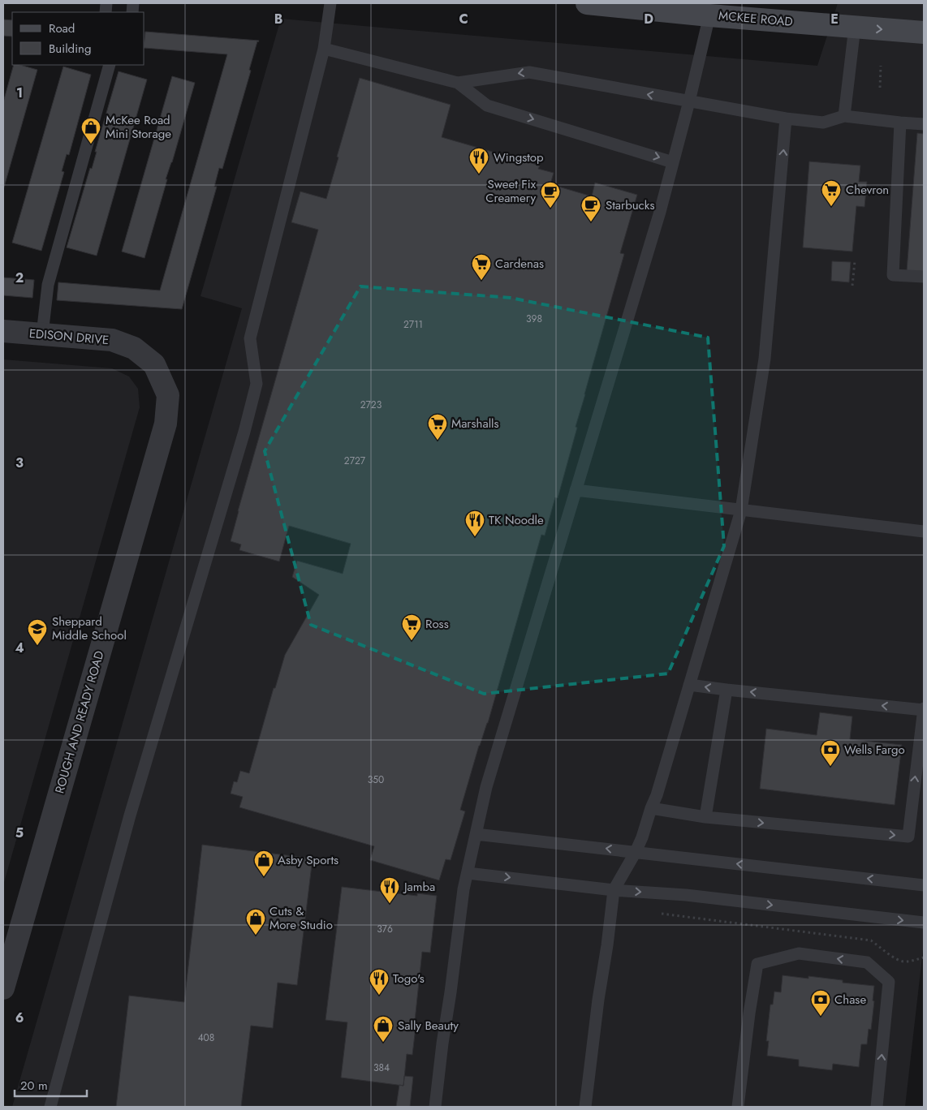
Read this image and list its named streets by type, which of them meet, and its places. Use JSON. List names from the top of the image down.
{
  "streets": {
    "main road": ["MCKEE ROAD"],
    "street": ["EDISON DRIVE", "ROUGH AND READY ROAD"]
  },
  "crossings": [
    ["EDISON DRIVE", "ROUGH AND READY ROAD"]
  ],
  "places": {
    "shop": [
      "McKee Road Mini Storage",
      "Asby Sports",
      "Cuts & More Studio",
      "Sally Beauty"
    ],
    "restaurant": [
      "Wingstop",
      "TK Noodle",
      "Jamba",
      "Togo's"
    ],
    "supermarket": [
      "Chevron",
      "Cardenas",
      "Marshalls",
      "Ross"
    ],
    "cafe": ["Sweet Fix Creamery", "Starbucks"],
    "school or university": ["Sheppard Middle School"],
    "bank": ["Wells Fargo", "Chase"]
  },
  "house_numbers": [
    "398",
    "2711",
    "2723",
    "2727",
    "350",
    "376",
    "408",
    "384"
  ],
  "legend": ["Road", "Building"],
  "scale_bar": "20 m",
  "grid": {
    "columns": [
      "B",
      "C",
      "D",
      "E"
    ],
    "rows": [
      "1",
      "2",
      "3",
      "4",
      "5",
      "6"
    ]
  }
}
